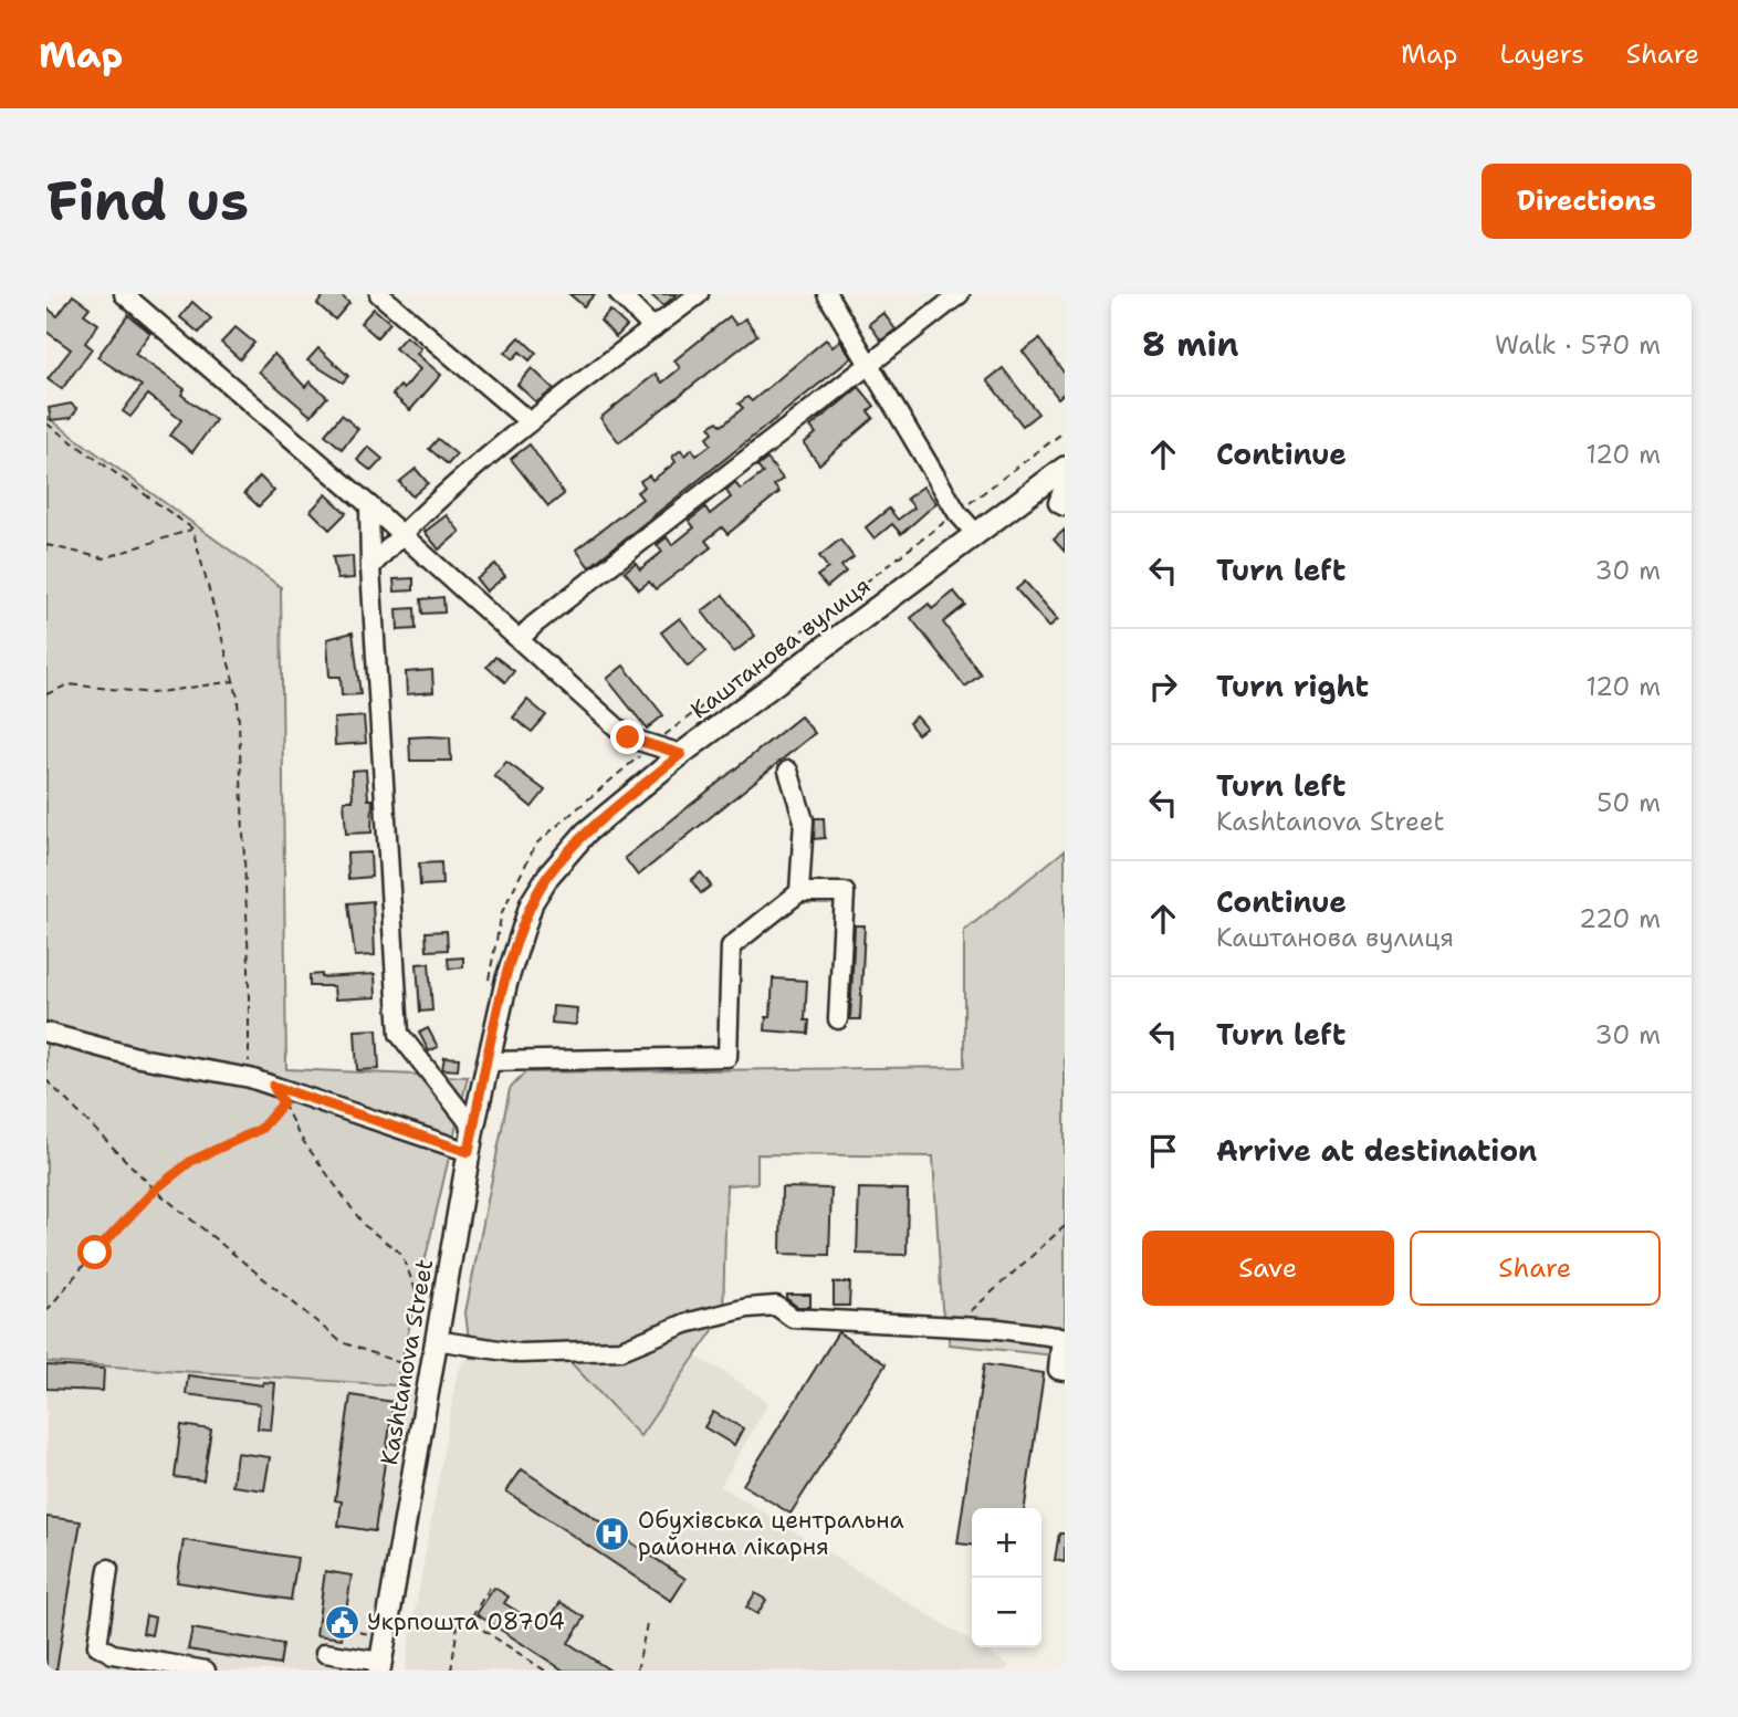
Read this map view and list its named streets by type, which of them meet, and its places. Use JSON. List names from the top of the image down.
{
  "streets": {
    "main road": ["Каштанова вулиця", "Kashtanova Street"]
  },
  "crossings": [
    ["Каштанова вулиця", "Kashtanova Street"]
  ],
  "places": {
    "hospital": ["Обухівська центральна районна лікарня"],
    "public building": ["Укрпошта 08704"]
  },
  "page": {
    "header": "Map",
    "nav": ["Map", "Layers", "Share"],
    "buttons": [
      "Directions",
      ["Save", "Share"]
    ],
    "title": "Find us",
    "heading": ["8 min", "Walk · 570 m"],
    "list": [
      ["Continue", "120 m"],
      ["Turn left", "30 m"],
      ["Turn right", "120 m"],
      ["Turn left", "Kashtanova Street", "50 m"],
      ["Continue", "Каштанова вулиця", "220 m"],
      ["Turn left", "30 m"],
      "Arrive at destination"
    ],
    "map_buttons": ["+", "−"]
  }
}
